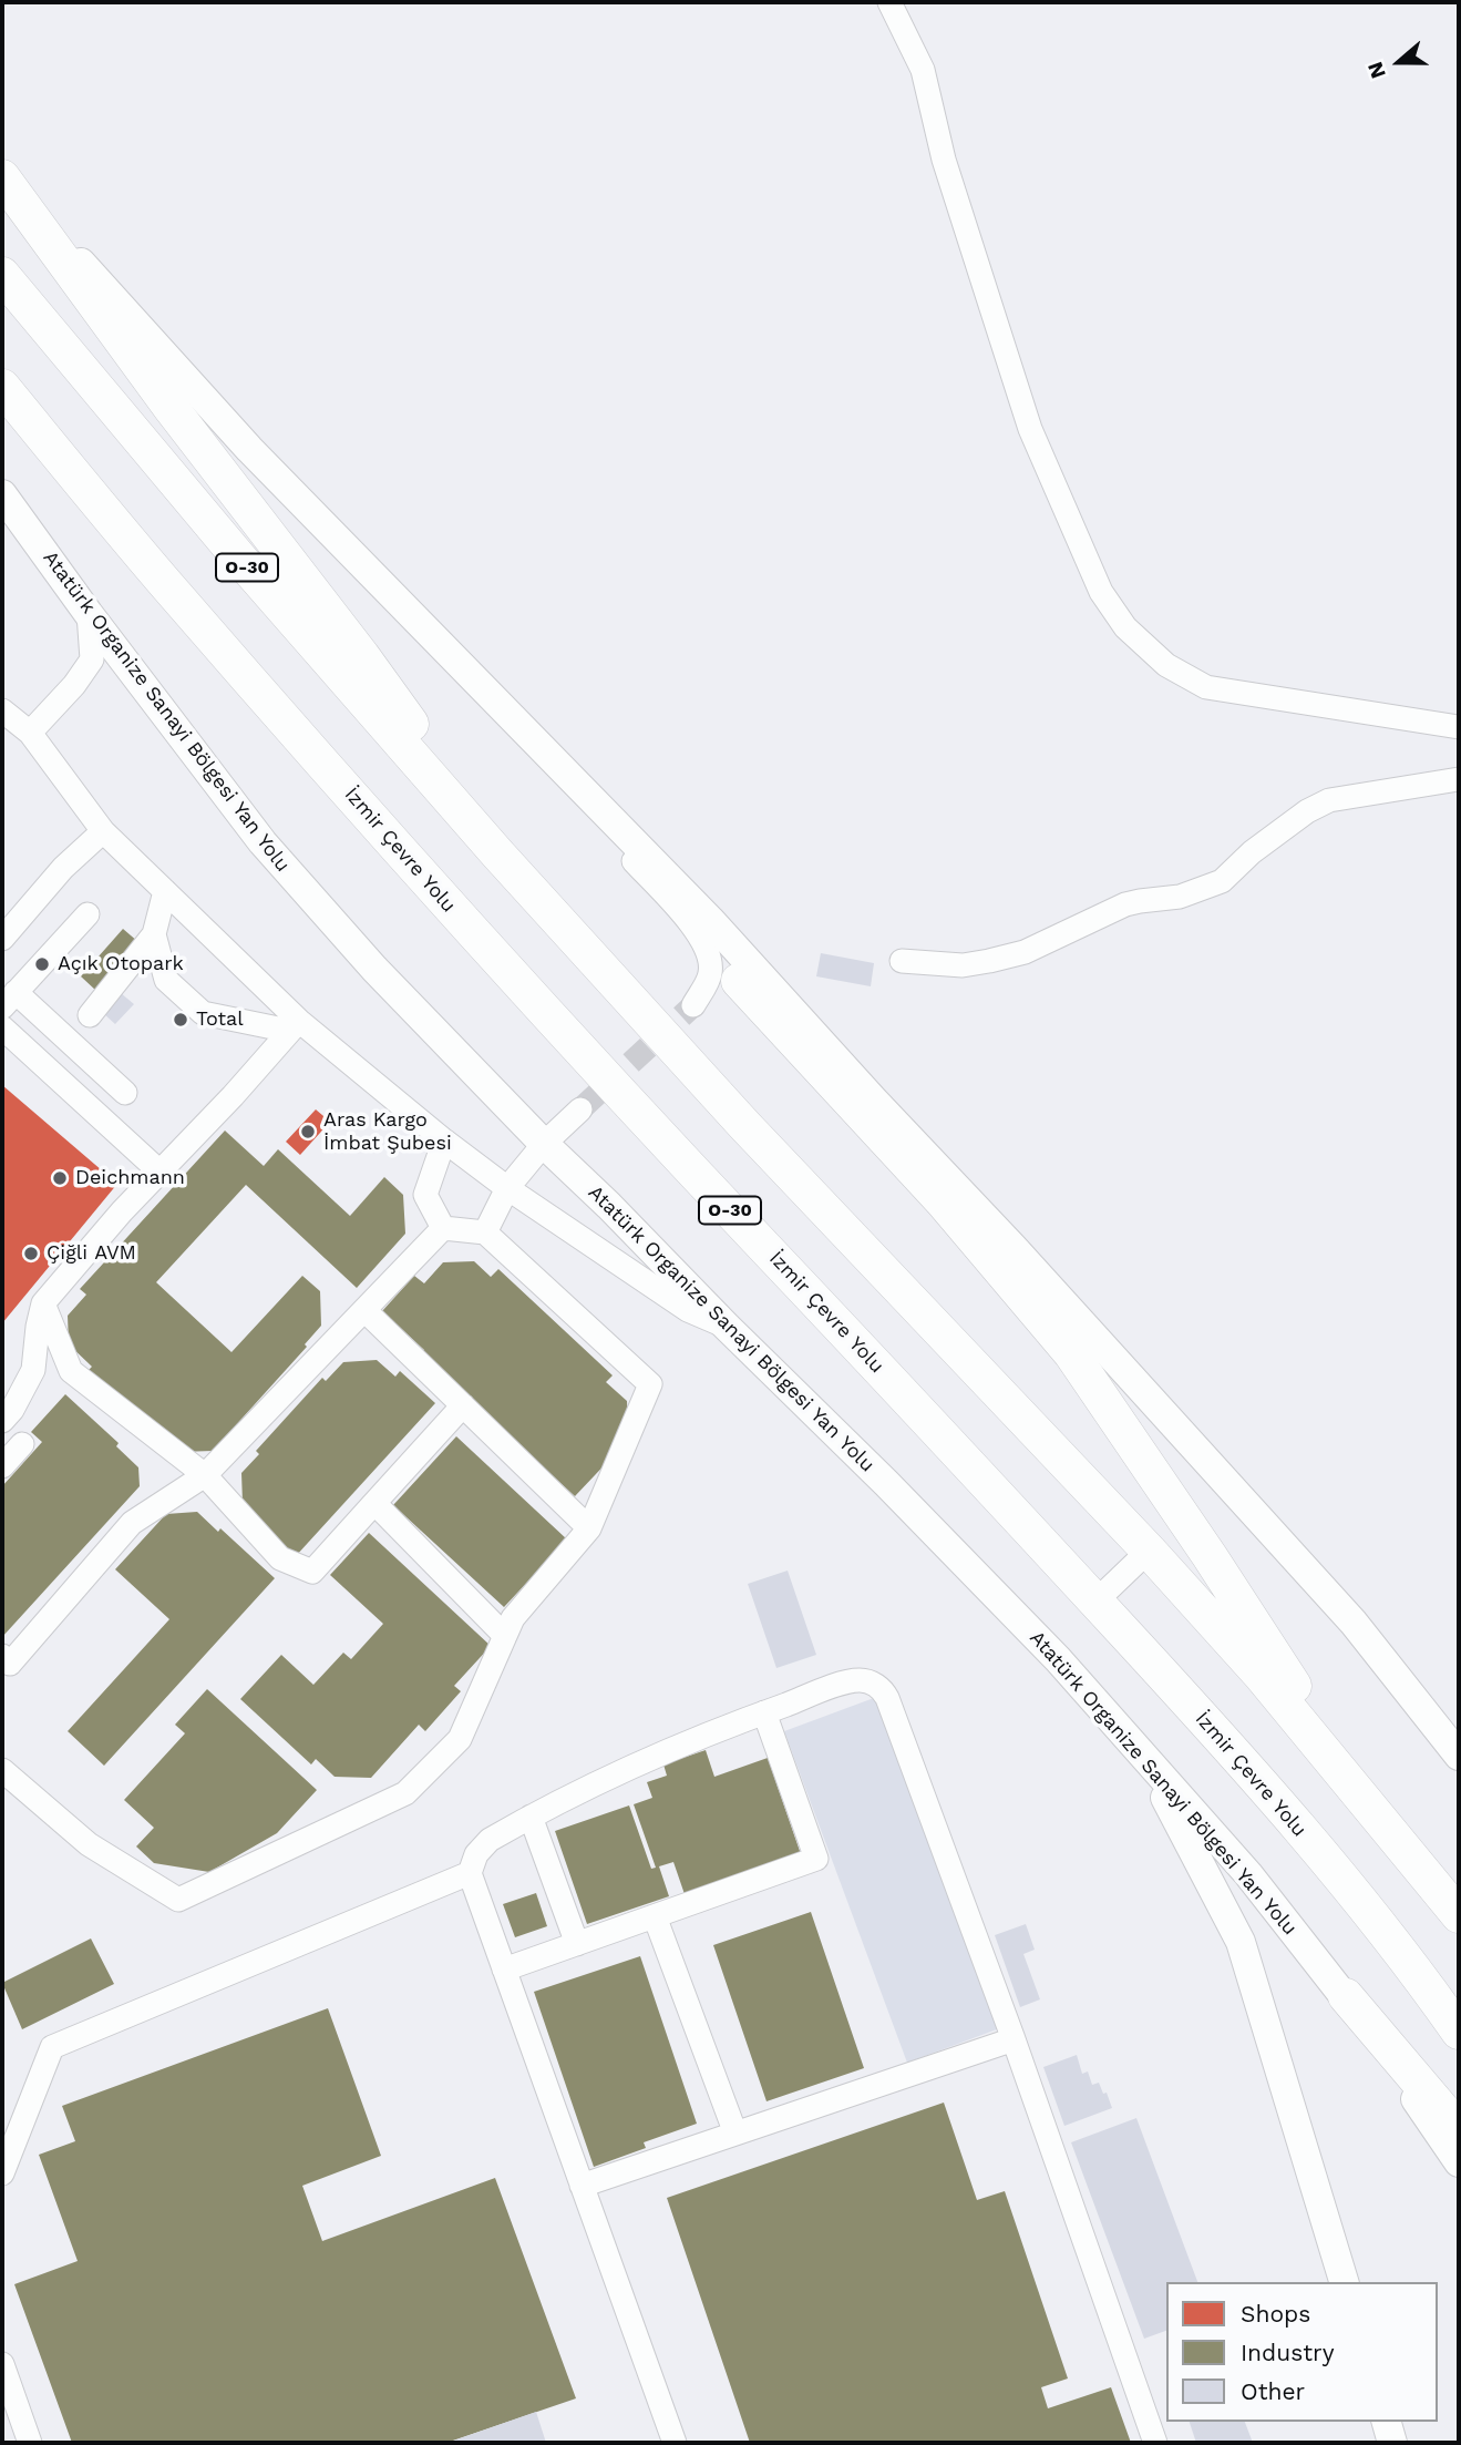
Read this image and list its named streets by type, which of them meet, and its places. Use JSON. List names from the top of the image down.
{
  "streets": {
    "highway": ["O-30", "İzmir Çevre Yolu"],
    "main road": ["Atatürk Organize Sanayi Bölgesi Yan Yolu"]
  },
  "places": [
    "Açık Otopark",
    "Total",
    "Aras Kargo İmbat Şubesi",
    "Deichmann",
    "Çiğli AVM"
  ],
  "legend": ["Shops", "Industry", "Other"],
  "north": "left"
}
